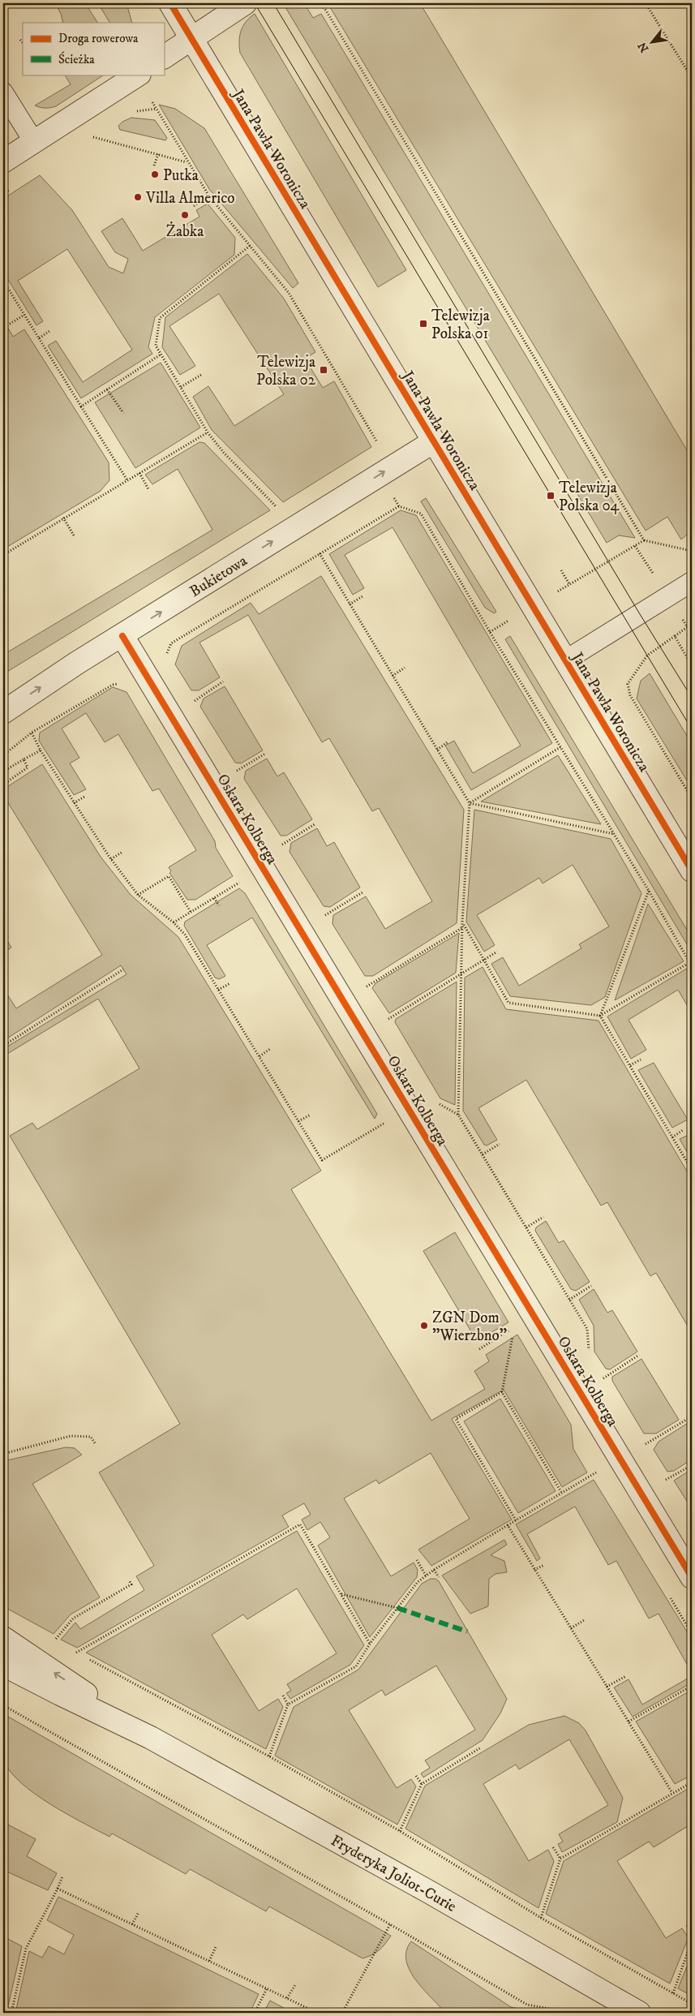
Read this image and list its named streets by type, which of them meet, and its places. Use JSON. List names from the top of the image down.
{
  "streets": {
    "street": [
      "Jana Pawła Woronicza",
      "Bukietowa",
      "Oskara Kolberga",
      "Fryderyka Joliot-Curie"
    ]
  },
  "crossings": [
    ["Jana Pawła Woronicza", "Bukietowa"],
    ["Bukietowa", "Oskara Kolberga"]
  ],
  "one_way": ["Bukietowa"],
  "places": {
    "other": [
      "Putka",
      "Villa Almerico",
      "Żabka",
      "ZGN Dom \"Wierzbno\""
    ],
    "transit": ["Telewizja Polska 01", "Telewizja Polska 02", "Telewizja Polska 04"]
  },
  "legend": ["Droga rowerowa", "Ścieżka"],
  "north": "bottom left"
}
